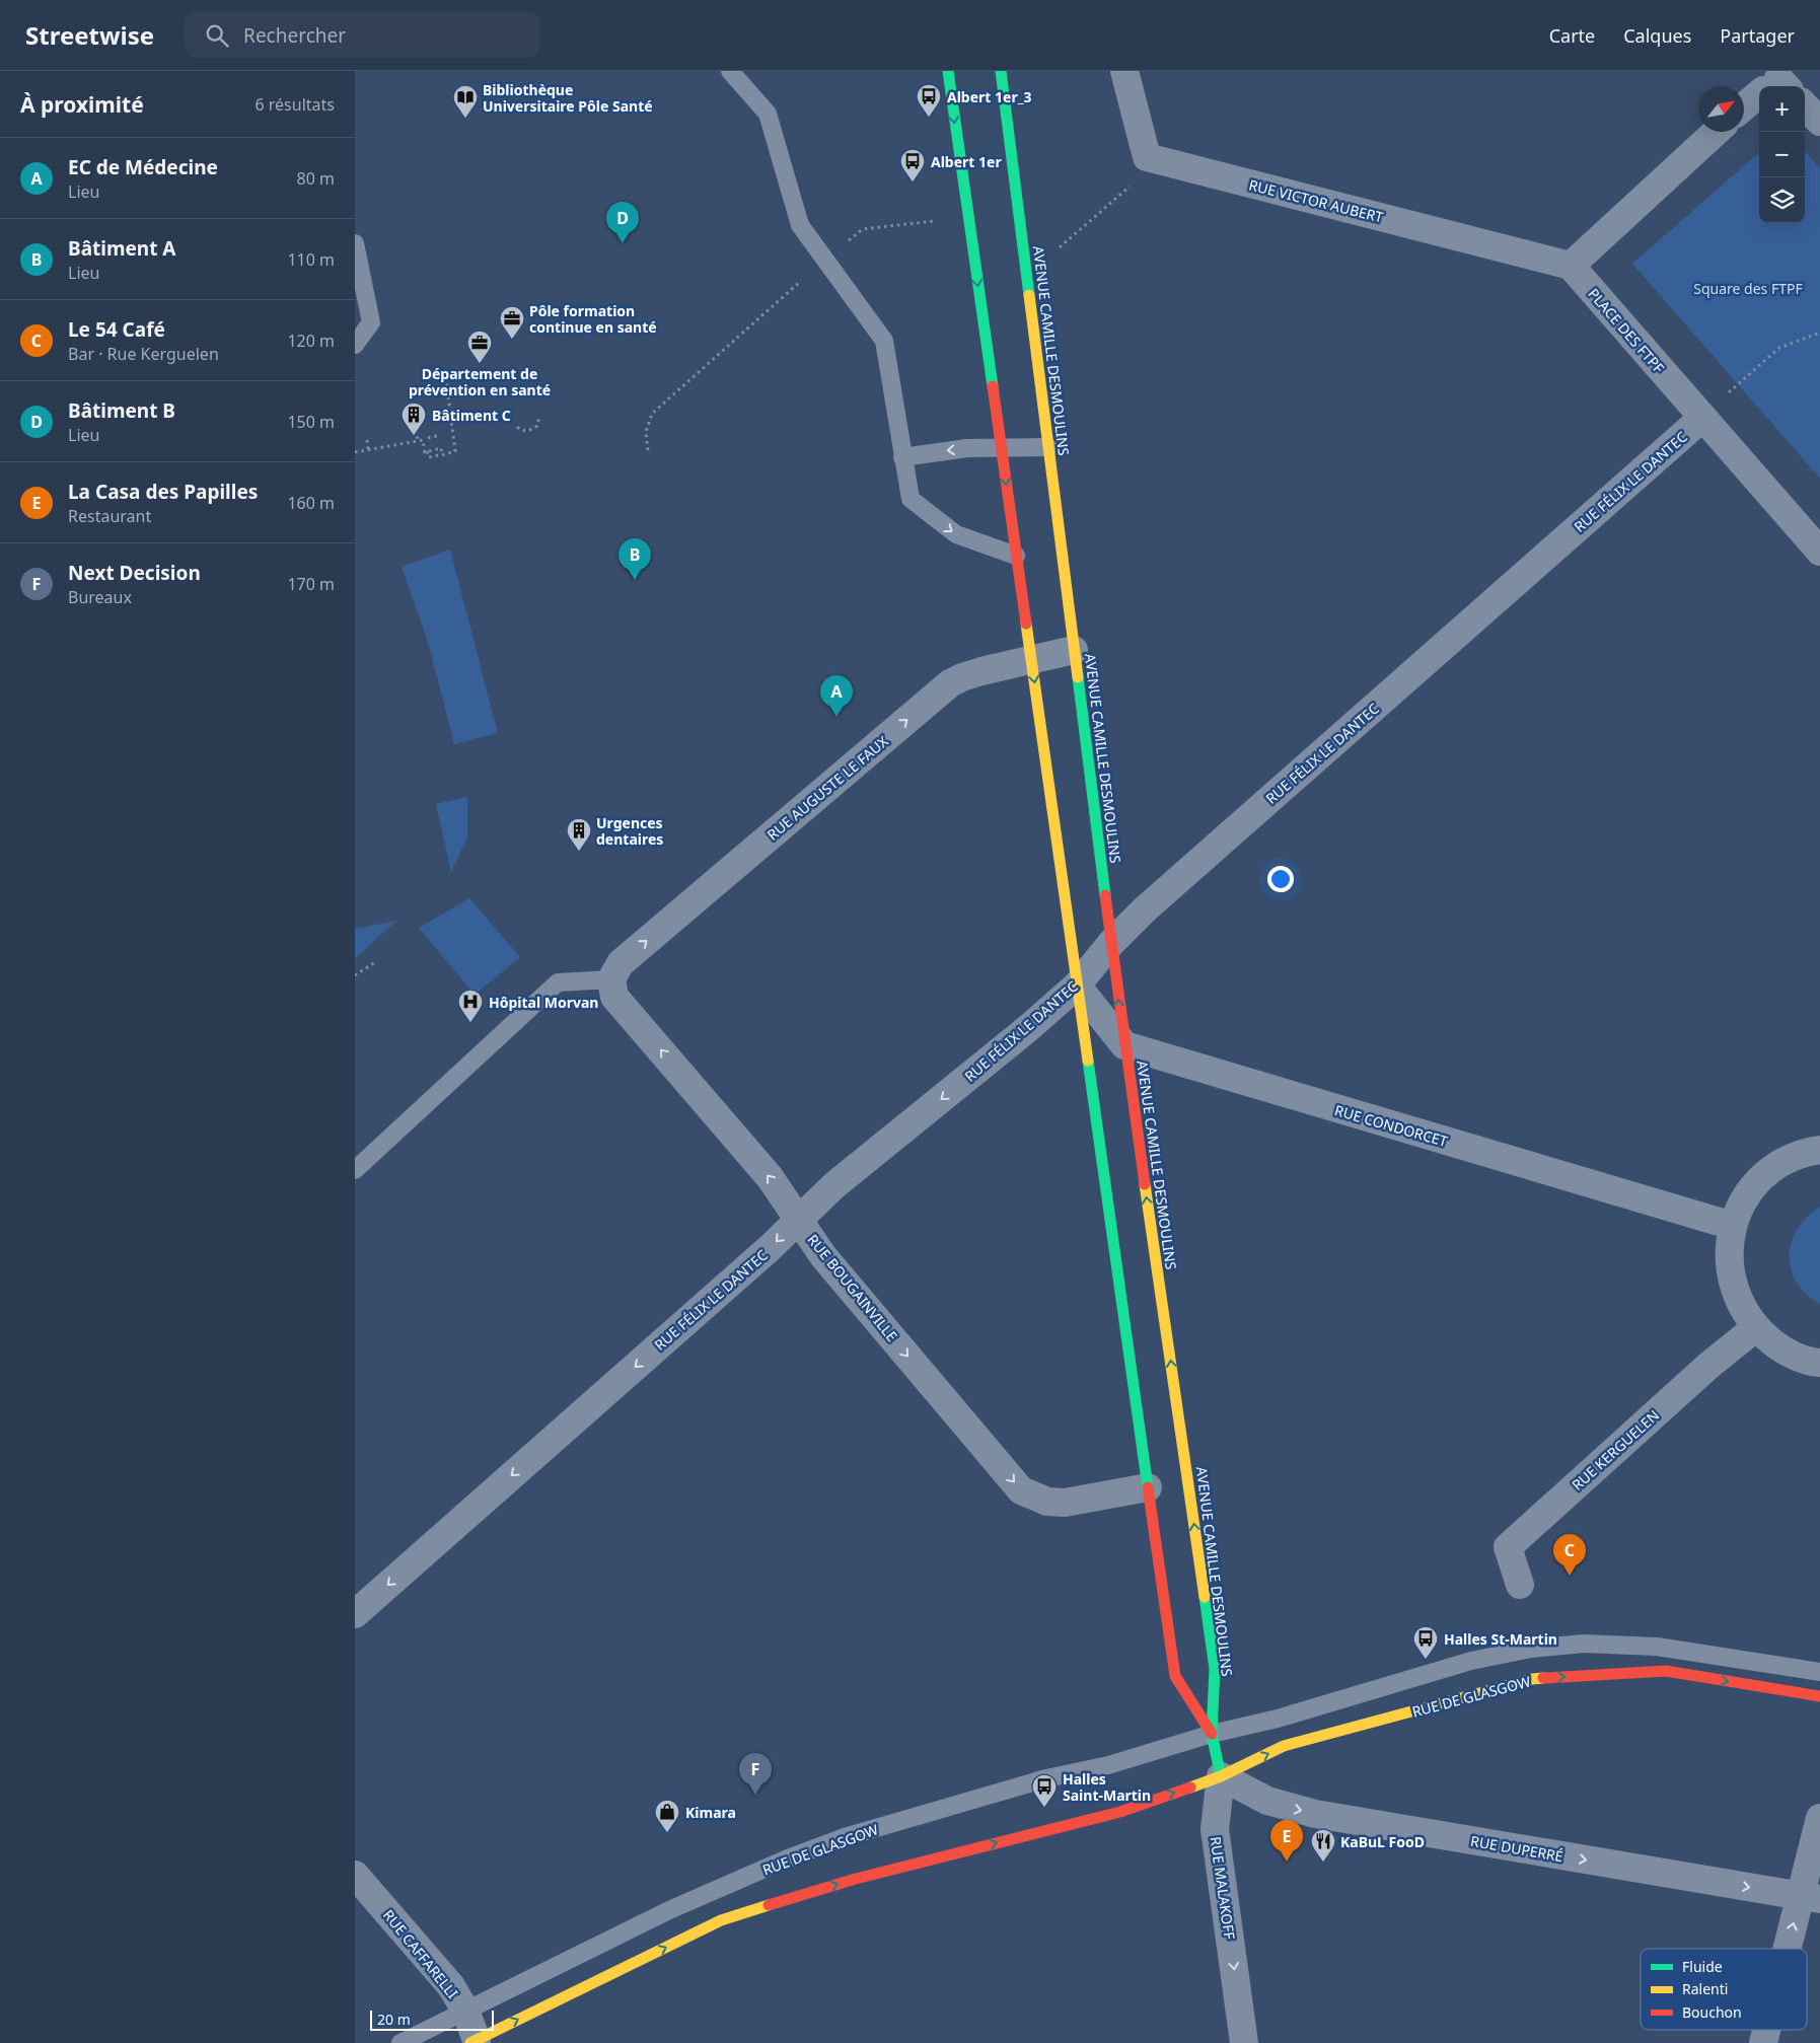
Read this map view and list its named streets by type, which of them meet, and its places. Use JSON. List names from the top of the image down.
{
  "streets": {
    "main road": ["AVENUE CAMILLE DESMOULINS", "RUE DE GLASGOW", "RUE MALAKOFF"],
    "street": [
      "RUE VICTOR AUBERT",
      "PLACE DES FTPF",
      "RUE FÉLIX LE DANTEC",
      "RUE AUGUSTE LE FAUX",
      "RUE CONDORCET",
      "RUE BOUGAINVILLE",
      "RUE KERGUELEN",
      "RUE DUPERRÉ",
      "RUE CAFFARELLI"
    ]
  },
  "crossings": [
    ["RUE VICTOR AUBERT", "PLACE DES FTPF"],
    ["PLACE DES FTPF", "RUE FÉLIX LE DANTEC"],
    ["AVENUE CAMILLE DESMOULINS", "RUE FÉLIX LE DANTEC"],
    ["AVENUE CAMILLE DESMOULINS", "RUE AUGUSTE LE FAUX"],
    ["AVENUE CAMILLE DESMOULINS", "RUE CONDORCET"],
    ["AVENUE CAMILLE DESMOULINS", "RUE DE GLASGOW"],
    ["AVENUE CAMILLE DESMOULINS", "RUE MALAKOFF"],
    ["RUE FÉLIX LE DANTEC", "RUE BOUGAINVILLE"],
    ["RUE AUGUSTE LE FAUX", "RUE BOUGAINVILLE"],
    ["RUE DE GLASGOW", "RUE DUPERRÉ"],
    ["RUE DE GLASGOW", "RUE MALAKOFF"],
    ["RUE DE GLASGOW", "RUE CAFFARELLI"],
    ["RUE DUPERRÉ", "RUE MALAKOFF"]
  ],
  "one_way": [
    "RUE FÉLIX LE DANTEC",
    "RUE AUGUSTE LE FAUX",
    "RUE DUPERRÉ",
    "RUE MALAKOFF"
  ],
  "parks": ["Square des FTPF"],
  "places": {
    "bus stop": [
      "Albert 1er_3",
      "Albert 1er",
      "Halles St-Martin",
      "Halles Saint-Martin"
    ],
    "library": ["Bibliothèque Universitaire Pôle Santé"],
    "office": ["Pôle formation continue en santé", "Département de prévention en santé"],
    "building": ["Bâtiment C", "Urgences dentaires"],
    "hospital": ["Hôpital Morvan"],
    "shop": ["Kimara"],
    "restaurant": ["KaBuL FooD"]
  },
  "legend": ["Fluide", "Ralenti", "Bouchon"],
  "scale_bar": "20 m",
  "north": "top right",
  "page": {
    "header": "Streetwise",
    "search": "Rechercher",
    "nav": ["Carte", "Calques", "Partager"],
    "heading": ["À proximité", "6 résultats"],
    "map_buttons": ["+", "−"],
    "list": [
      {
        "mark": "A",
        "name": "EC de Médecine",
        "note": "Lieu",
        "value": "80 m"
      },
      {
        "mark": "B",
        "name": "Bâtiment A",
        "note": "Lieu",
        "value": "110 m"
      },
      {
        "mark": "C",
        "name": "Le 54 Café",
        "note": "Bar · Rue Kerguelen",
        "value": "120 m"
      },
      {
        "mark": "D",
        "name": "Bâtiment B",
        "note": "Lieu",
        "value": "150 m"
      },
      {
        "mark": "E",
        "name": "La Casa des Papilles",
        "note": "Restaurant",
        "value": "160 m"
      },
      {
        "mark": "F",
        "name": "Next Decision",
        "note": "Bureaux",
        "value": "170 m"
      }
    ],
    "pins": [
      "D",
      "B",
      "A",
      "C",
      "F",
      "E"
    ],
    "scale": "20 m"
  }
}
